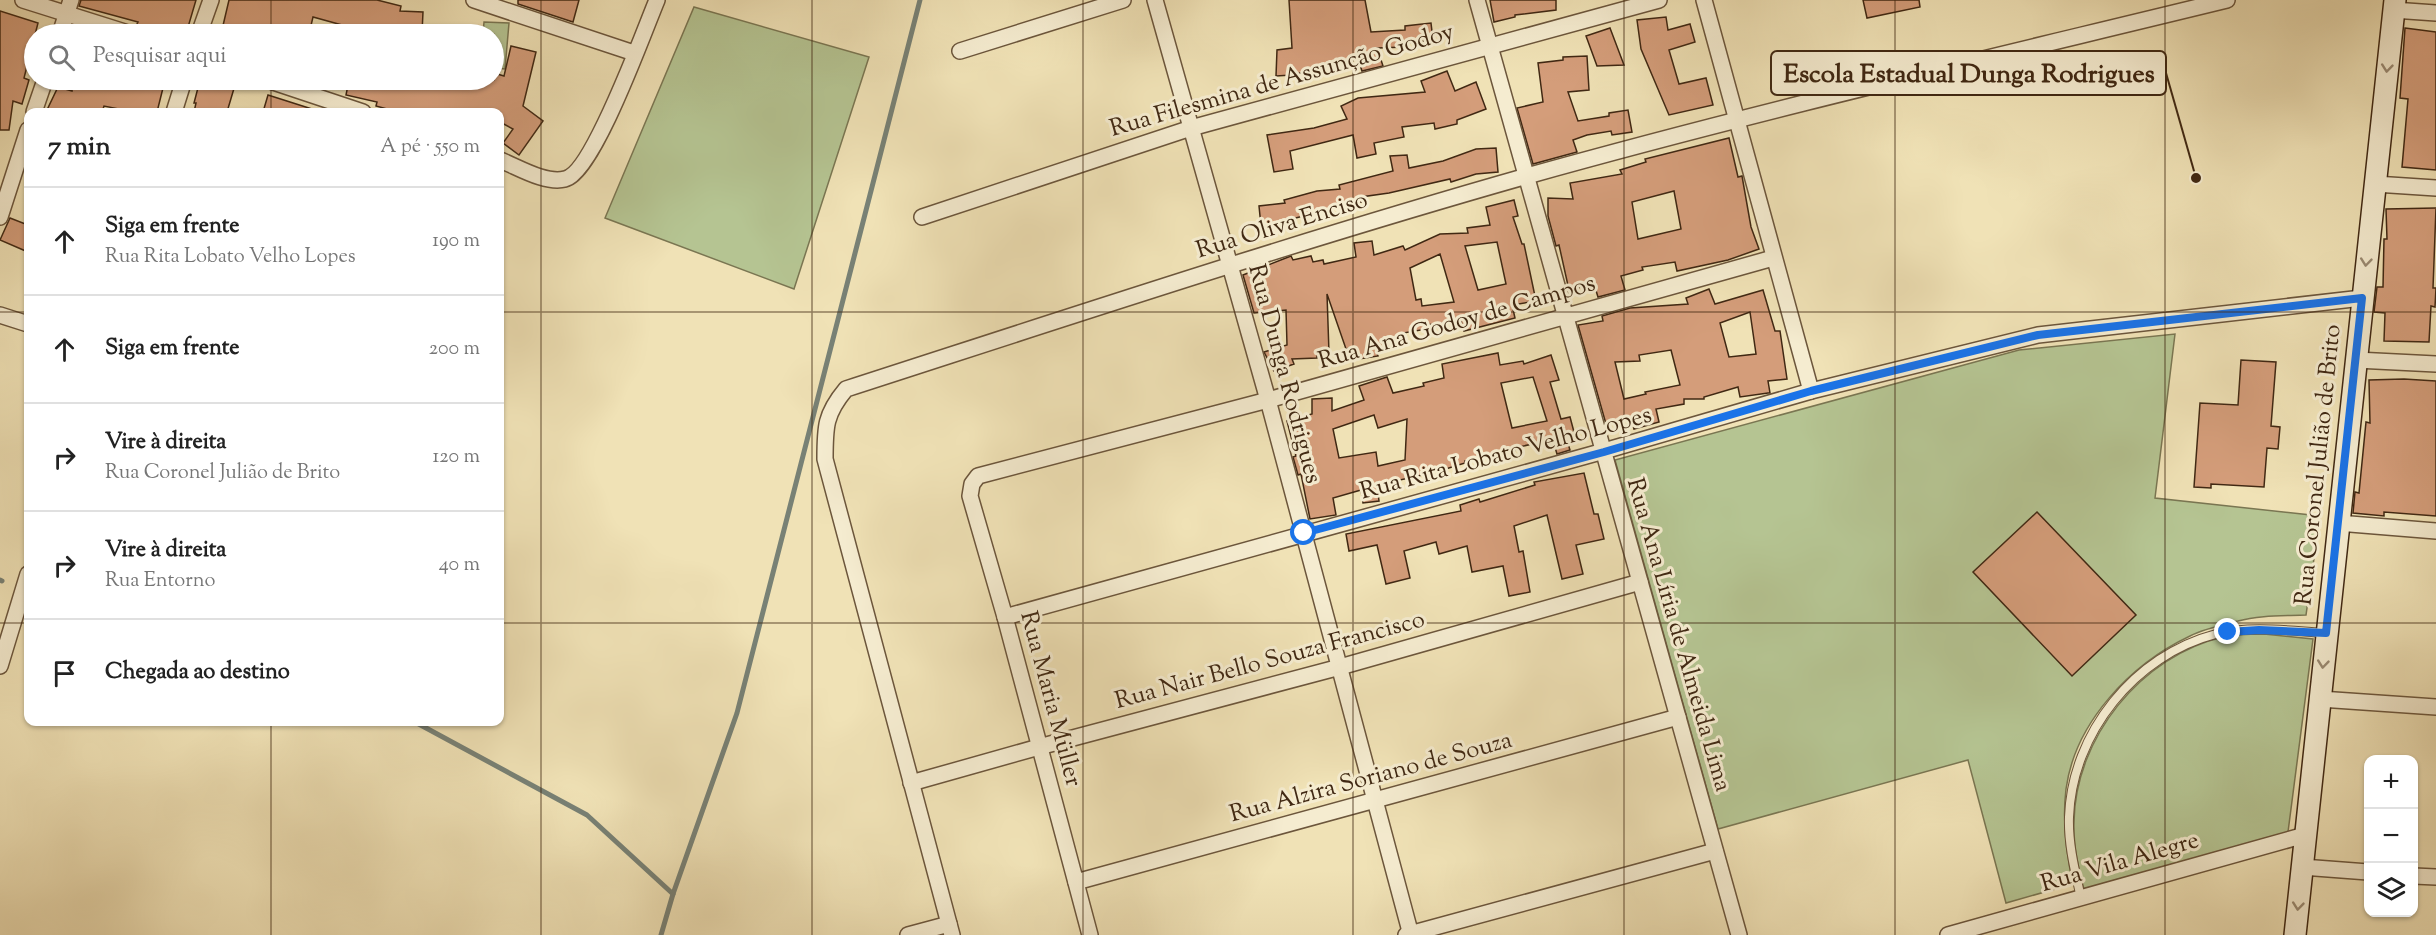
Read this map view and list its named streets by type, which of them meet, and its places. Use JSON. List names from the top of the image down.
{
  "streets": {
    "street": [
      "Rua Filesmina de Assunção Godoy",
      "Rua Oliva Enciso",
      "Rua Ana Godoy de Campos",
      "Rua Dunga Rodrigues",
      "Rua Rita Lobato Velho Lopes",
      "Rua Coronel Julião de Brito",
      "Rua Ana Líria de Almeida Lima",
      "Rua Nair Bello Souza Francisco",
      "Rua Maria Müller",
      "Rua Alzira Soriano de Souza",
      "Rua Vila Alegre"
    ]
  },
  "crossings": [
    ["Rua Filesmina de Assunção Godoy", "Rua Dunga Rodrigues"],
    ["Rua Filesmina de Assunção Godoy", "Rua Ana Líria de Almeida Lima"],
    ["Rua Oliva Enciso", "Rua Dunga Rodrigues"],
    ["Rua Oliva Enciso", "Rua Ana Líria de Almeida Lima"],
    ["Rua Oliva Enciso", "Rua Nair Bello Souza Francisco"],
    ["Rua Ana Godoy de Campos", "Rua Dunga Rodrigues"],
    ["Rua Ana Godoy de Campos", "Rua Ana Líria de Almeida Lima"],
    ["Rua Ana Godoy de Campos", "Rua Maria Müller"],
    ["Rua Dunga Rodrigues", "Rua Rita Lobato Velho Lopes"],
    ["Rua Dunga Rodrigues", "Rua Nair Bello Souza Francisco"],
    ["Rua Dunga Rodrigues", "Rua Alzira Soriano de Souza"],
    ["Rua Rita Lobato Velho Lopes", "Rua Coronel Julião de Brito"],
    ["Rua Rita Lobato Velho Lopes", "Rua Ana Líria de Almeida Lima"],
    ["Rua Rita Lobato Velho Lopes", "Rua Maria Müller"],
    ["Rua Coronel Julião de Brito", "Rua Vila Alegre"],
    ["Rua Ana Líria de Almeida Lima", "Rua Nair Bello Souza Francisco"],
    ["Rua Ana Líria de Almeida Lima", "Rua Alzira Soriano de Souza"],
    ["Rua Nair Bello Souza Francisco", "Rua Maria Müller"],
    ["Rua Maria Müller", "Rua Alzira Soriano de Souza"]
  ],
  "one_way": ["Rua Coronel Julião de Brito"],
  "places": ["Escola Estadual Dunga Rodrigues"],
  "page": {
    "search": "Pesquisar aqui",
    "heading": ["7 min", "A pé · 550 m"],
    "list": [
      ["Siga em frente", "Rua Rita Lobato Velho Lopes", "190 m"],
      ["Siga em frente", "200 m"],
      ["Vire à direita", "Rua Coronel Julião de Brito", "120 m"],
      ["Vire à direita", "Rua Entorno", "40 m"],
      "Chegada ao destino"
    ],
    "map_buttons": ["+", "−"]
  }
}
